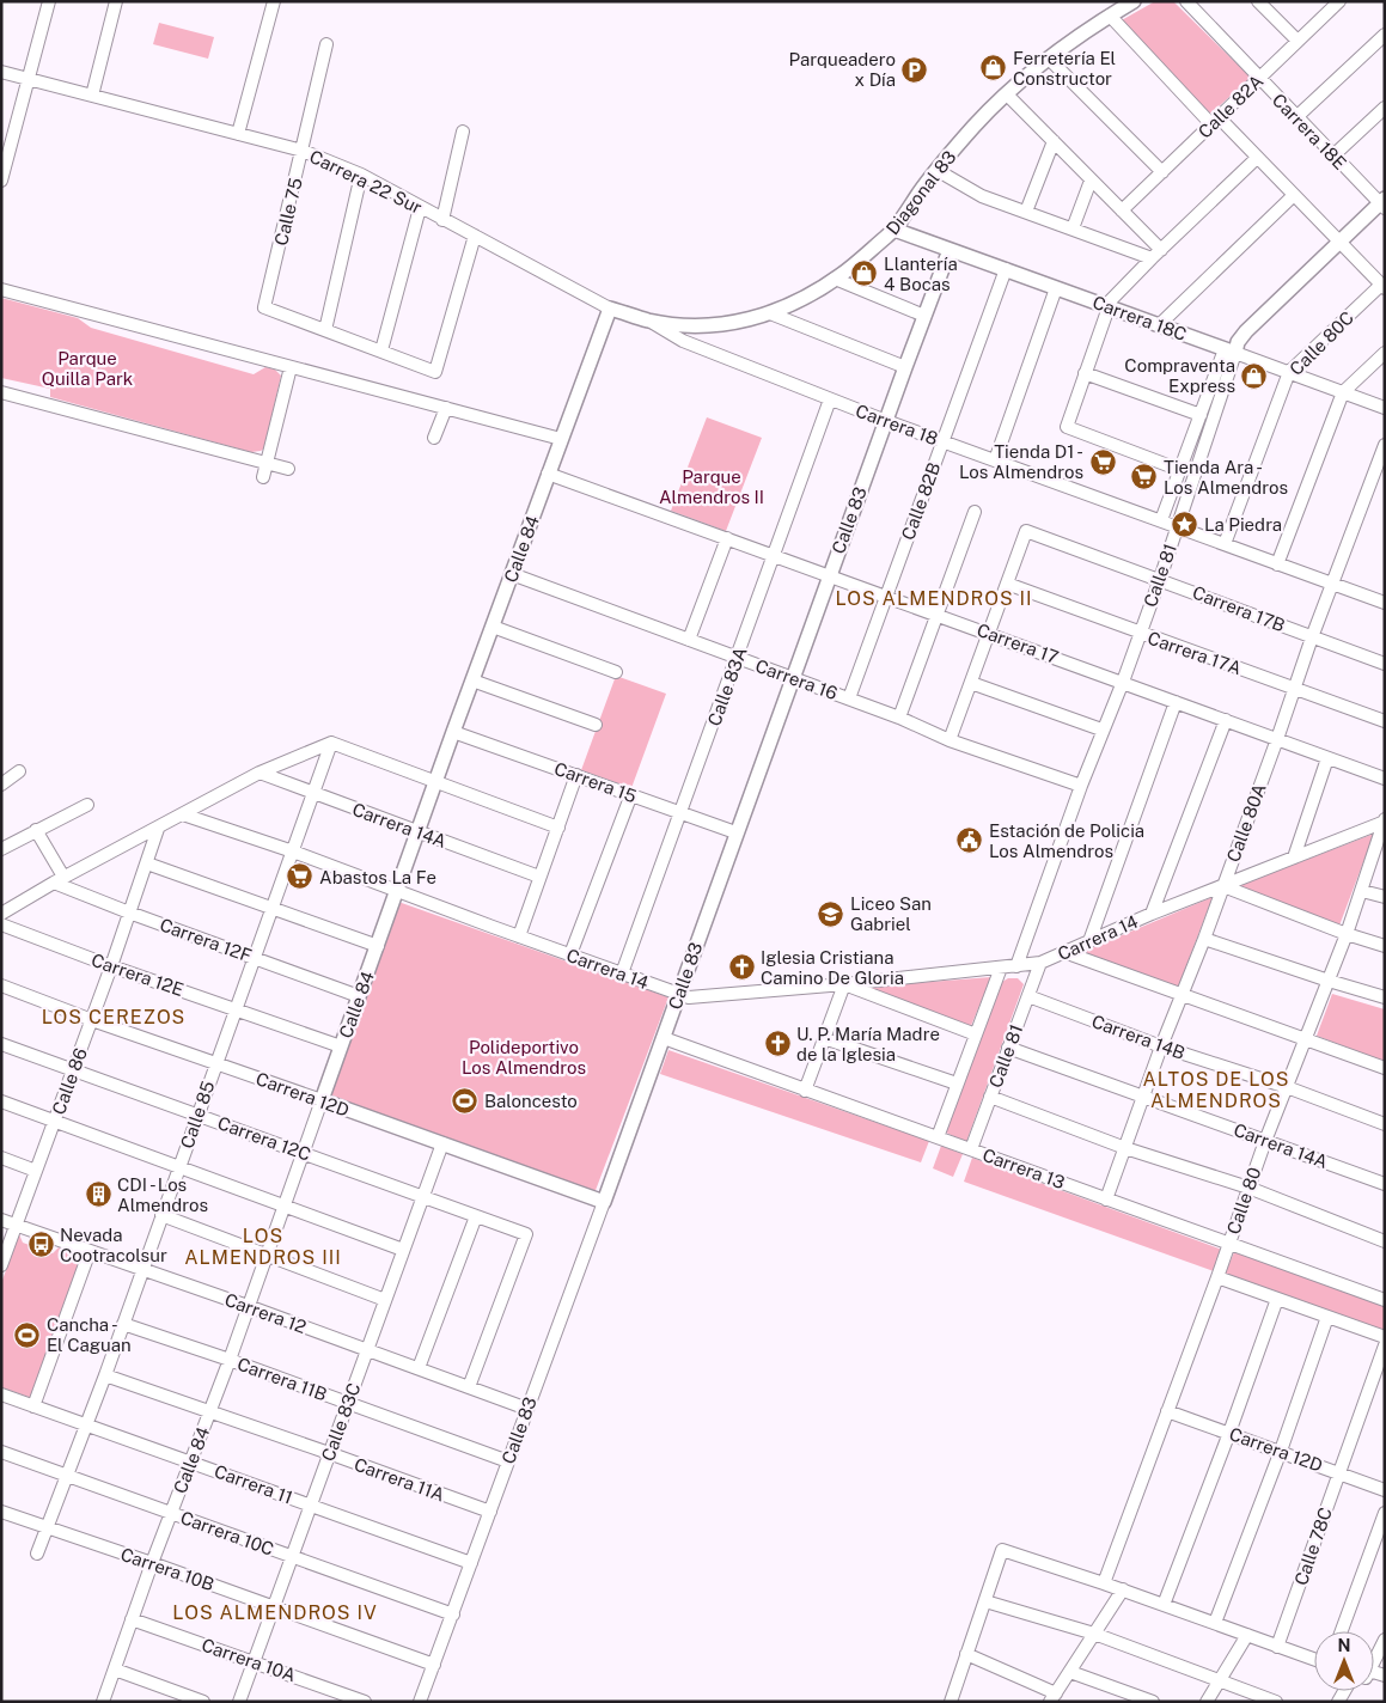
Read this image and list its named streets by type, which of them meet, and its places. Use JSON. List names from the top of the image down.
{
  "streets": {
    "street": [
      "Calle 82A",
      "Carrera 18E",
      "Carrera 22 Sur",
      "Diagonal 83",
      "Calle 75",
      "Carrera 18C",
      "Calle 80C",
      "Carrera 18",
      "Calle 82B",
      "Calle 83",
      "Calle 84",
      "Calle 81",
      "Carrera 17B",
      "Carrera 17",
      "Carrera 17A",
      "Carrera 16",
      "Calle 83A",
      "Carrera 15",
      "Calle 80A",
      "Carrera 14A",
      "Carrera 14",
      "Carrera 12F",
      "Carrera 12E",
      "Carrera 14B",
      "Calle 86",
      "Carrera 12D",
      "Calle 85",
      "Carrera 12C",
      "Carrera 13",
      "Calle 80",
      "Carrera 12",
      "Carrera 11B",
      "Calle 83C",
      "Carrera 11A",
      "Carrera 11",
      "Carrera 10C",
      "Calle 78C",
      "Carrera 10B",
      "Carrera 10A"
    ]
  },
  "crossings": [
    ["Calle 82A", "Carrera 18E"],
    ["Carrera 18E", "Calle 81"],
    ["Carrera 22 Sur", "Diagonal 83"],
    ["Carrera 22 Sur", "Calle 75"],
    ["Carrera 22 Sur", "Calle 84"],
    ["Diagonal 83", "Carrera 18C"],
    ["Diagonal 83", "Carrera 18"],
    ["Diagonal 83", "Calle 84"],
    ["Carrera 18C", "Calle 80C"],
    ["Carrera 18C", "Calle 82B"],
    ["Carrera 18C", "Calle 83"],
    ["Carrera 18C", "Calle 81"],
    ["Calle 80C", "Carrera 18"],
    ["Carrera 18", "Calle 82B"],
    ["Carrera 18", "Calle 83"],
    ["Carrera 18", "Calle 81"],
    ["Carrera 18", "Calle 83A"],
    ["Carrera 18", "Calle 80A"],
    ["Calle 82B", "Carrera 17"],
    ["Calle 82B", "Carrera 16"],
    ["Calle 83", "Carrera 17"],
    ["Calle 83", "Carrera 16"],
    ["Calle 83", "Carrera 15"],
    ["Calle 83", "Carrera 14"],
    ["Calle 83", "Carrera 12D"],
    ["Calle 83", "Carrera 13"],
    ["Calle 83", "Carrera 12"],
    ["Calle 83", "Carrera 11B"],
    ["Calle 83", "Carrera 11A"],
    ["Calle 83", "Carrera 11"],
    ["Calle 83", "Carrera 10C"],
    ["Calle 83", "Carrera 10B"],
    ["Calle 84", "Carrera 17"],
    ["Calle 84", "Carrera 16"],
    ["Calle 84", "Carrera 15"],
    ["Calle 84", "Carrera 14A"],
    ["Calle 84", "Carrera 14"],
    ["Calle 84", "Carrera 12F"],
    ["Calle 84", "Carrera 12E"],
    ["Calle 84", "Carrera 12D"],
    ["Calle 84", "Carrera 12C"],
    ["Calle 84", "Carrera 12"],
    ["Calle 84", "Carrera 11B"],
    ["Calle 84", "Carrera 11A"],
    ["Calle 84", "Carrera 11"],
    ["Calle 84", "Carrera 10C"],
    ["Calle 84", "Carrera 10B"],
    ["Calle 84", "Carrera 10A"],
    ["Calle 81", "Carrera 17B"],
    ["Calle 81", "Carrera 17"],
    ["Calle 81", "Carrera 17A"],
    ["Calle 81", "Carrera 16"],
    ["Calle 81", "Carrera 14A"],
    ["Calle 81", "Carrera 14"],
    ["Calle 81", "Carrera 14B"],
    ["Calle 81", "Carrera 13"],
    ["Carrera 17B", "Carrera 17A"],
    ["Carrera 17B", "Calle 80A"],
    ["Carrera 17", "Calle 83A"],
    ["Carrera 17", "Calle 80A"],
    ["Carrera 17A", "Calle 80A"],
    ["Carrera 16", "Calle 83A"],
    ["Calle 83A", "Carrera 15"],
    ["Calle 83A", "Carrera 14"],
    ["Calle 80A", "Carrera 14A"],
    ["Calle 80A", "Carrera 14"],
    ["Calle 80A", "Carrera 14B"],
    ["Calle 80A", "Carrera 13"],
    ["Carrera 14A", "Calle 85"],
    ["Carrera 14A", "Calle 80"],
    ["Carrera 14", "Calle 85"],
    ["Carrera 14", "Calle 80"],
    ["Carrera 12F", "Calle 86"],
    ["Carrera 12F", "Calle 85"],
    ["Carrera 12E", "Calle 86"],
    ["Carrera 12E", "Calle 85"],
    ["Carrera 14B", "Calle 80"],
    ["Calle 86", "Carrera 12D"],
    ["Calle 86", "Carrera 12C"],
    ["Calle 86", "Carrera 12"],
    ["Carrera 12D", "Calle 85"],
    ["Carrera 12D", "Calle 80"],
    ["Carrera 12D", "Calle 83C"],
    ["Carrera 12D", "Calle 78C"],
    ["Calle 85", "Carrera 12C"],
    ["Calle 85", "Carrera 12"],
    ["Calle 85", "Carrera 11B"],
    ["Calle 85", "Carrera 11A"],
    ["Calle 85", "Carrera 11"],
    ["Calle 85", "Carrera 10C"],
    ["Calle 85", "Carrera 10B"],
    ["Carrera 12C", "Carrera 12"],
    ["Carrera 12C", "Calle 83C"],
    ["Carrera 13", "Calle 80"],
    ["Carrera 12", "Calle 83C"],
    ["Carrera 11B", "Calle 83C"],
    ["Calle 83C", "Carrera 11A"],
    ["Calle 83C", "Carrera 11"],
    ["Calle 83C", "Carrera 10C"],
    ["Calle 83C", "Carrera 10B"],
    ["Calle 83C", "Carrera 10A"]
  ],
  "districts": [
    "LOS ALMENDROS II",
    "LOS CEREZOS",
    "ALTOS DE LOS ALMENDROS",
    "LOS ALMENDROS III",
    "LOS ALMENDROS IV"
  ],
  "parks": ["Parque Quilla Park", "Parque Almendros II", "Polideportivo Los Almendros"],
  "places": {
    "shop": ["Ferretería El Constructor", "Llantería 4 Bocas", "Compraventa Express"],
    "parking": ["Parqueadero x Día"],
    "supermarket": ["Tienda D1 - Los Almendros", "Tienda Ara - Los Almendros", "Abastos La Fe"],
    "place": ["La Piedra"],
    "public building": ["Estación de Policia Los Almendros"],
    "school or university": ["Liceo San Gabriel"],
    "church": ["Iglesia Cristiana Camino De Gloria", "U. P. María Madre de la Iglesia"],
    "sports": ["Baloncesto", "Cancha - El Caguan"],
    "building": ["CDI - Los Almendros"],
    "bus stop": ["Nevada Cootracolsur"]
  },
  "north": "top"
}
